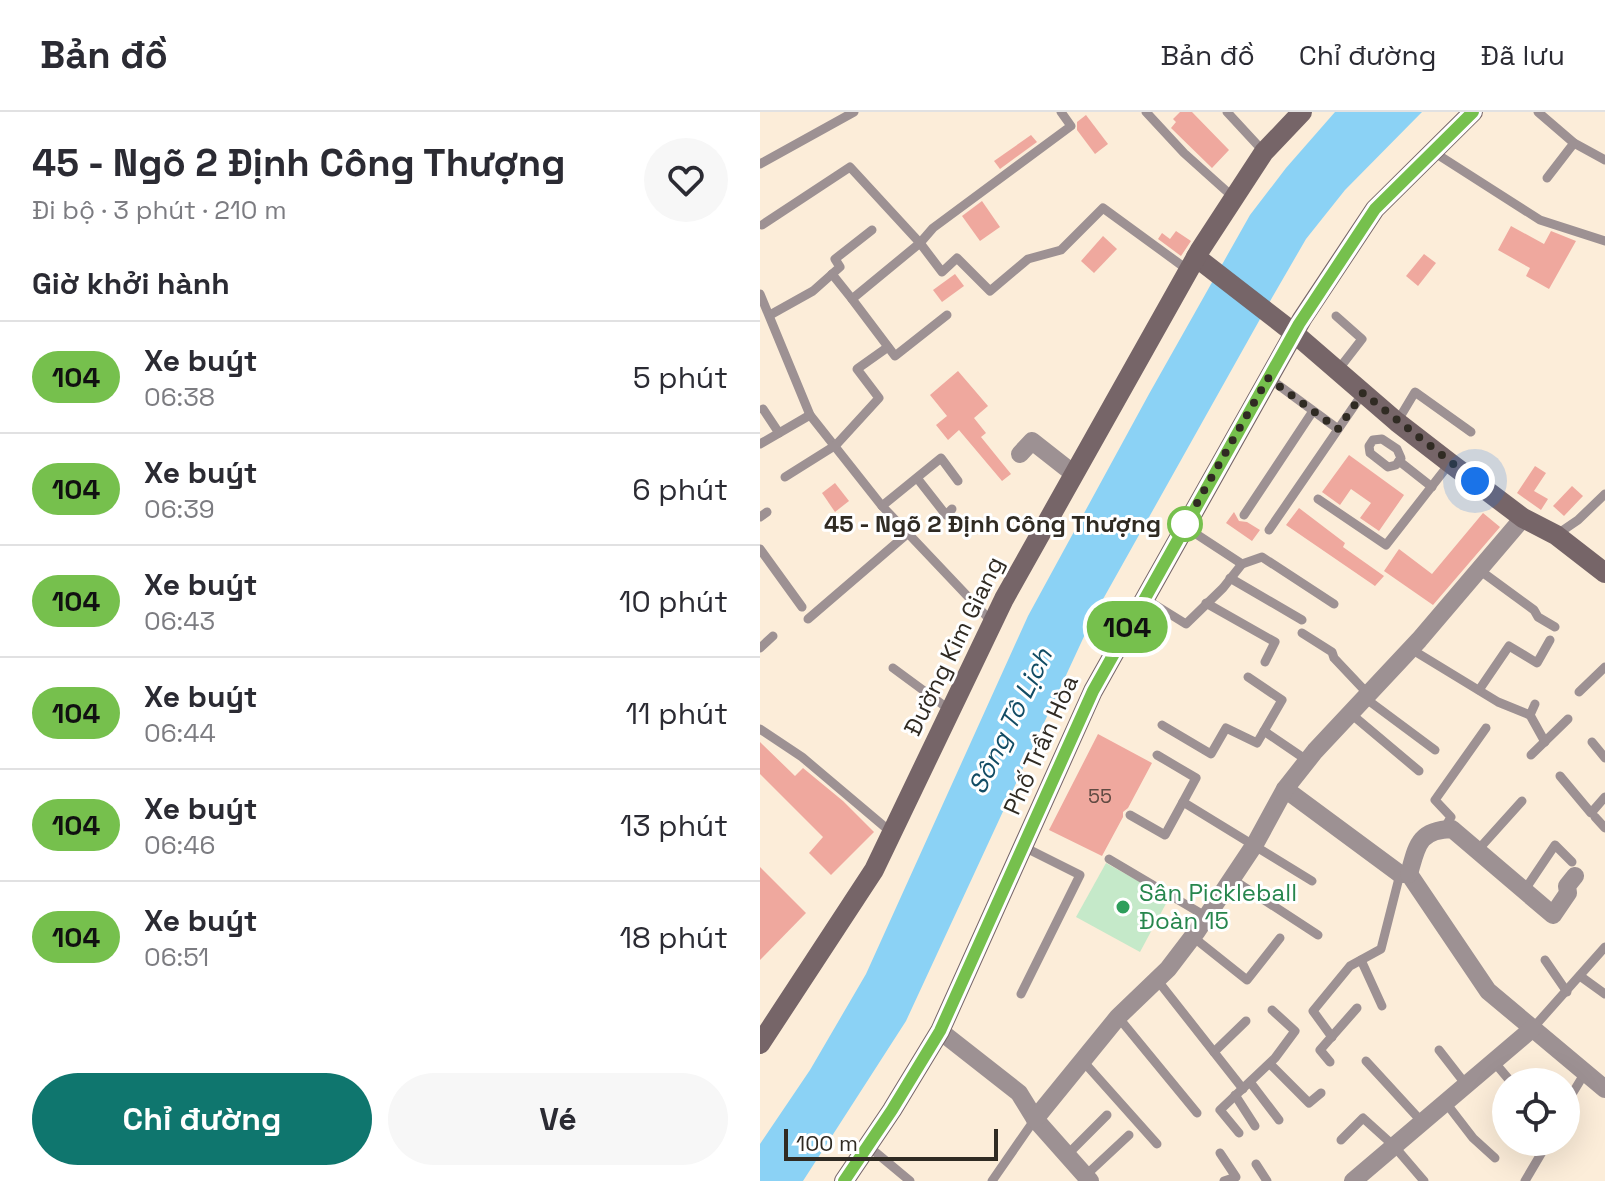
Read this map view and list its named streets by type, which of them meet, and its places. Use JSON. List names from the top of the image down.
{
  "streets": {
    "main road": ["Đường Kim Giang", "Phố Trần Hòa"]
  },
  "water": ["Sông Tô Lịch"],
  "places": ["45 - Ngõ 2 Định Công Thượng", "Sân Pickleball Đoàn 15"],
  "lines": ["bus line 104"],
  "house_numbers": ["55"],
  "scale_bar": "100 m",
  "page": {
    "header": "Bản đồ",
    "nav": ["Bản đồ", "Chỉ đường", "Đã lưu"],
    "heading": [
      ["45 - Ngõ 2 Định Công Thượng", "Đi bộ · 3 phút · 210 m"],
      "Giờ khởi hành"
    ],
    "on_map": "104",
    "list": [
      {
        "mark": "104",
        "name": "Xe buýt",
        "note": "06:38",
        "value": "5 phút"
      },
      {
        "mark": "104",
        "name": "Xe buýt",
        "note": "06:39",
        "value": "6 phút"
      },
      {
        "mark": "104",
        "name": "Xe buýt",
        "note": "06:43",
        "value": "10 phút"
      },
      {
        "mark": "104",
        "name": "Xe buýt",
        "note": "06:44",
        "value": "11 phút"
      },
      {
        "mark": "104",
        "name": "Xe buýt",
        "note": "06:46",
        "value": "13 phút"
      },
      {
        "mark": "104",
        "name": "Xe buýt",
        "note": "06:51",
        "value": "18 phút"
      }
    ],
    "buttons": ["Chỉ đường", "Vé"],
    "scale": "100 m"
  }
}
